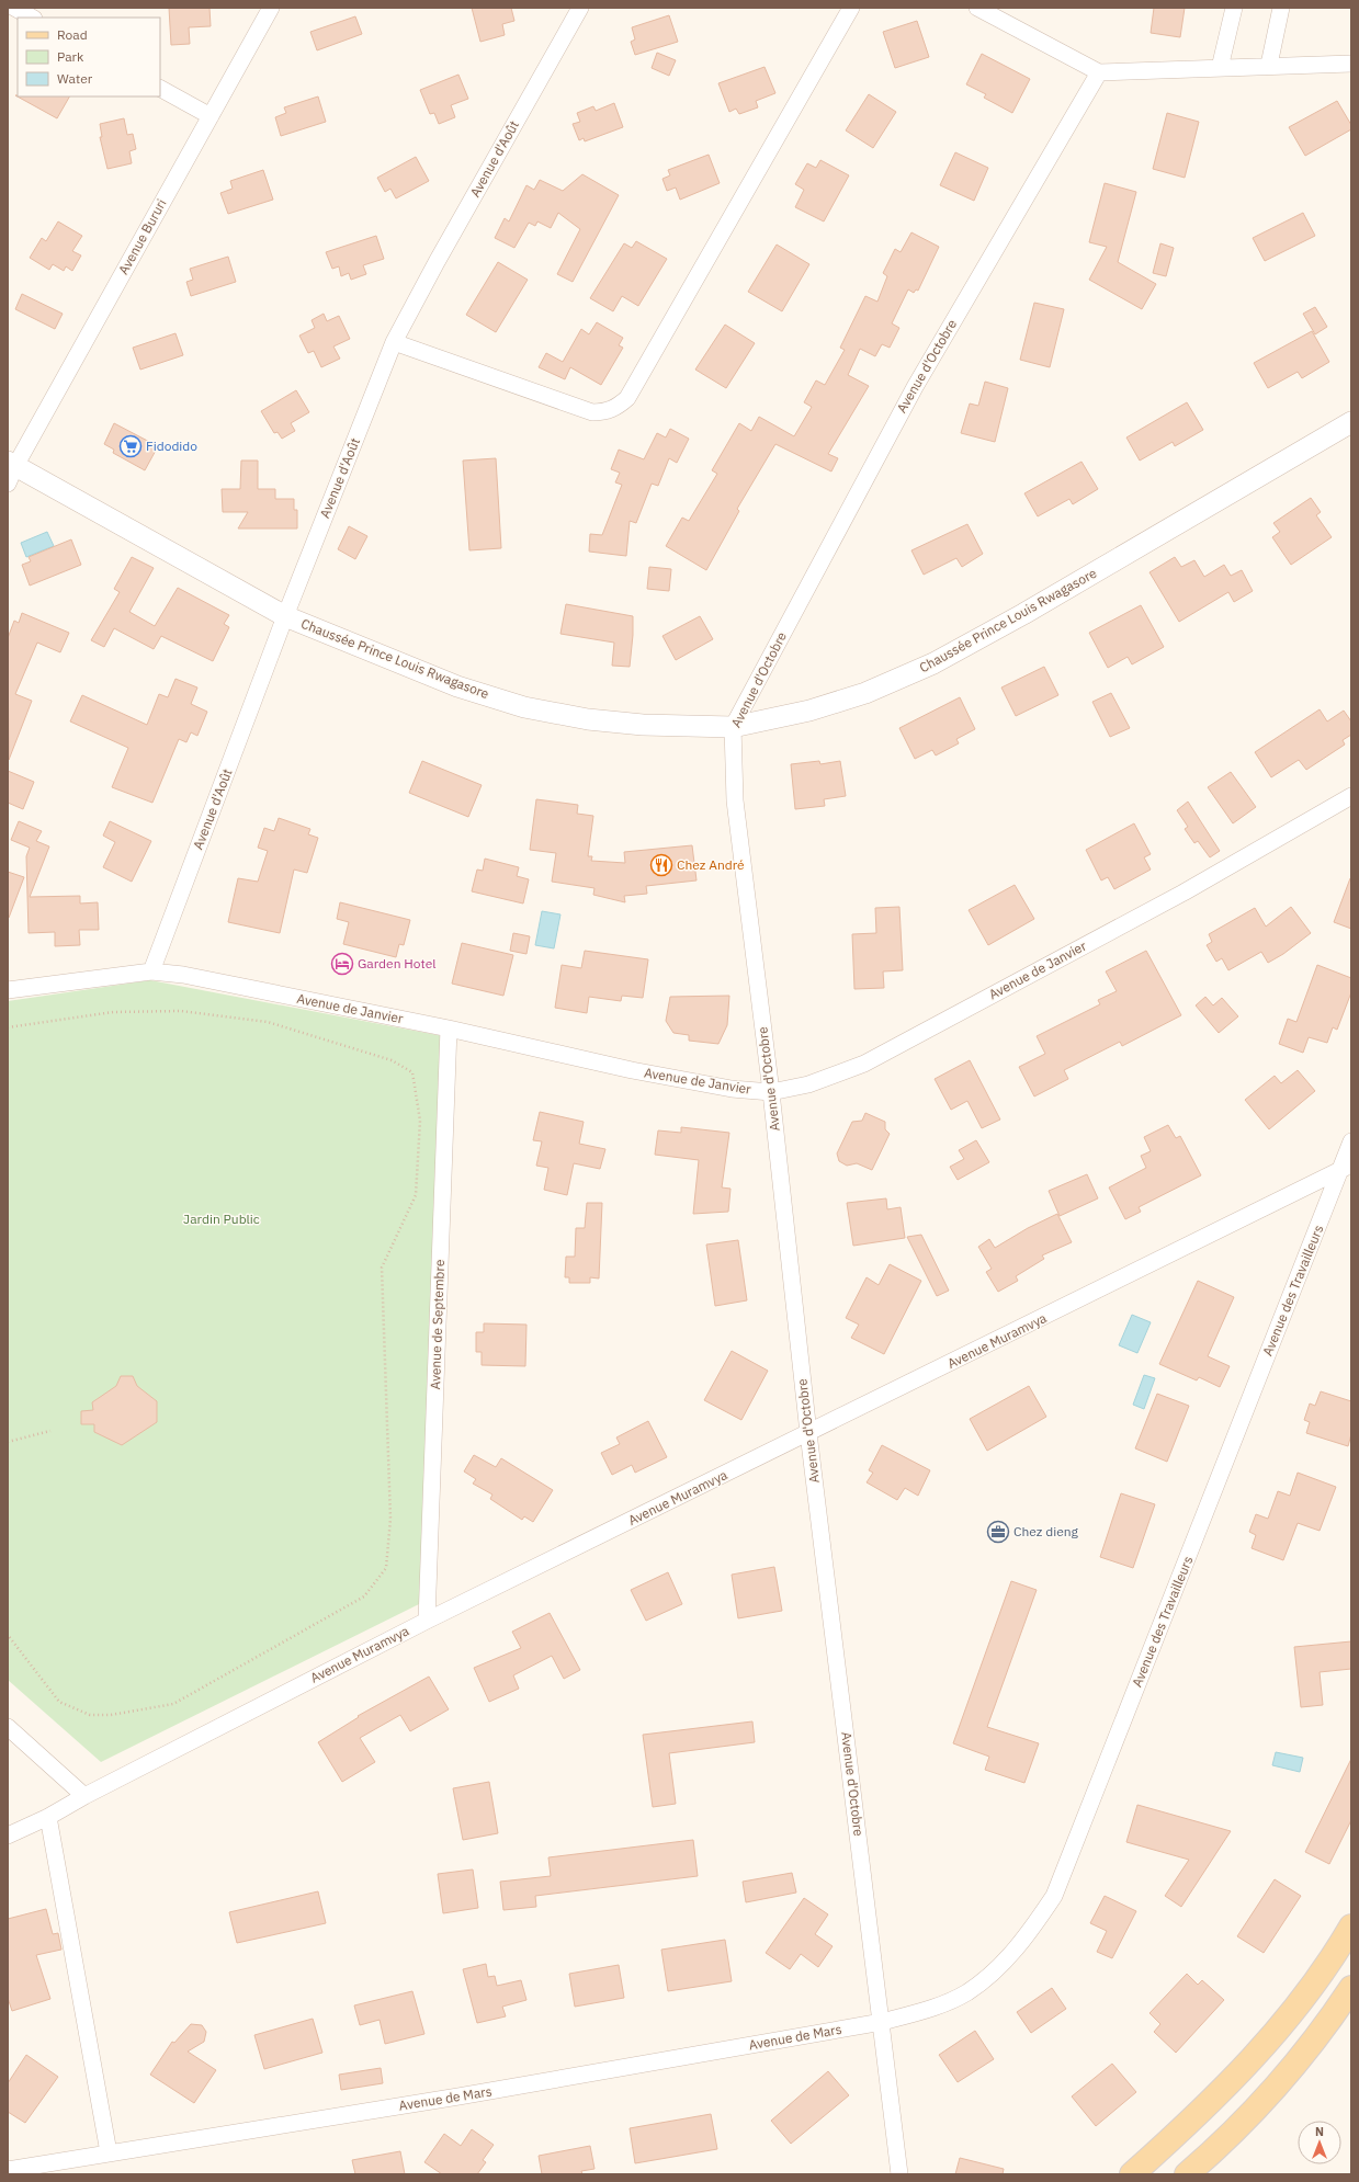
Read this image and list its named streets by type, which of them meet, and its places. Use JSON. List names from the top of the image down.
{
  "streets": {
    "street": [
      "Avenue d'Août",
      "Avenue Bururi",
      "Avenue d'Octobre",
      "Chaussée Prince Louis Rwagasore",
      "Avenue de Janvier",
      "Avenue des Travailleurs",
      "Avenue de Septembre",
      "Avenue Muramvya",
      "Avenue de Mars"
    ]
  },
  "crossings": [
    ["Avenue d'Août", "Chaussée Prince Louis Rwagasore"],
    ["Avenue d'Août", "Avenue de Janvier"],
    ["Avenue Bururi", "Chaussée Prince Louis Rwagasore"],
    ["Avenue d'Octobre", "Chaussée Prince Louis Rwagasore"],
    ["Avenue d'Octobre", "Avenue de Janvier"],
    ["Avenue d'Octobre", "Avenue des Travailleurs"],
    ["Avenue d'Octobre", "Avenue Muramvya"],
    ["Avenue d'Octobre", "Avenue de Mars"],
    ["Avenue de Janvier", "Avenue de Septembre"],
    ["Avenue des Travailleurs", "Avenue Muramvya"],
    ["Avenue des Travailleurs", "Avenue de Mars"],
    ["Avenue de Septembre", "Avenue Muramvya"]
  ],
  "parks": ["Jardin Public"],
  "places": {
    "supermarket": ["Fidodido"],
    "restaurant": ["Chez André"],
    "hotel": ["Garden Hotel"],
    "office": ["Chez dieng"]
  },
  "legend": ["Road", "Park", "Water"],
  "north": "top"
}
